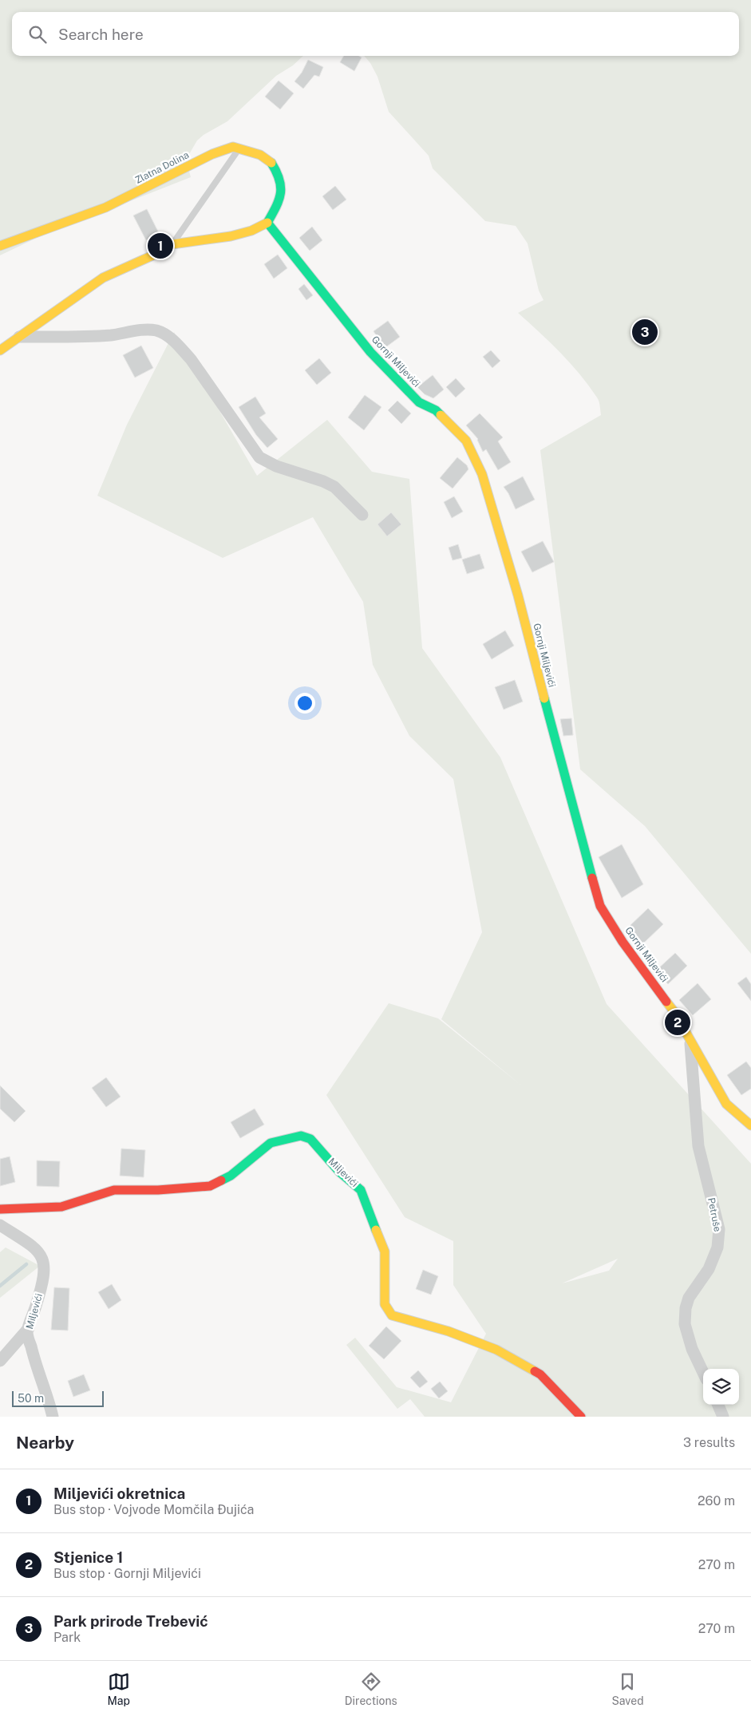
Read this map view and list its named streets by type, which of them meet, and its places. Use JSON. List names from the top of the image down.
{
  "streets": {
    "street": [
      "Zlatna Dolina",
      "Gornji Miljevići",
      "Miljevići",
      "Petruše"
    ]
  },
  "crossings": [
    ["Zlatna Dolina", "Gornji Miljevići"],
    ["Gornji Miljevići", "Petruše"]
  ],
  "scale_bar": "50 m",
  "page": {
    "search": "Search here",
    "pins": ["1", "3", "2"],
    "scale": "50 m",
    "heading": ["Nearby", "3 results"],
    "list": [
      {
        "mark": "1",
        "name": "Miljevići okretnica",
        "note": "Bus stop · Vojvode Momčila Đujića",
        "value": "260 m"
      },
      {
        "mark": "2",
        "name": "Stjenice 1",
        "note": "Bus stop · Gornji Miljevići",
        "value": "270 m"
      },
      {
        "mark": "3",
        "name": "Park prirode Trebević",
        "note": "Park",
        "value": "270 m"
      }
    ],
    "nav": ["Map", "Directions", "Saved"]
  }
}
